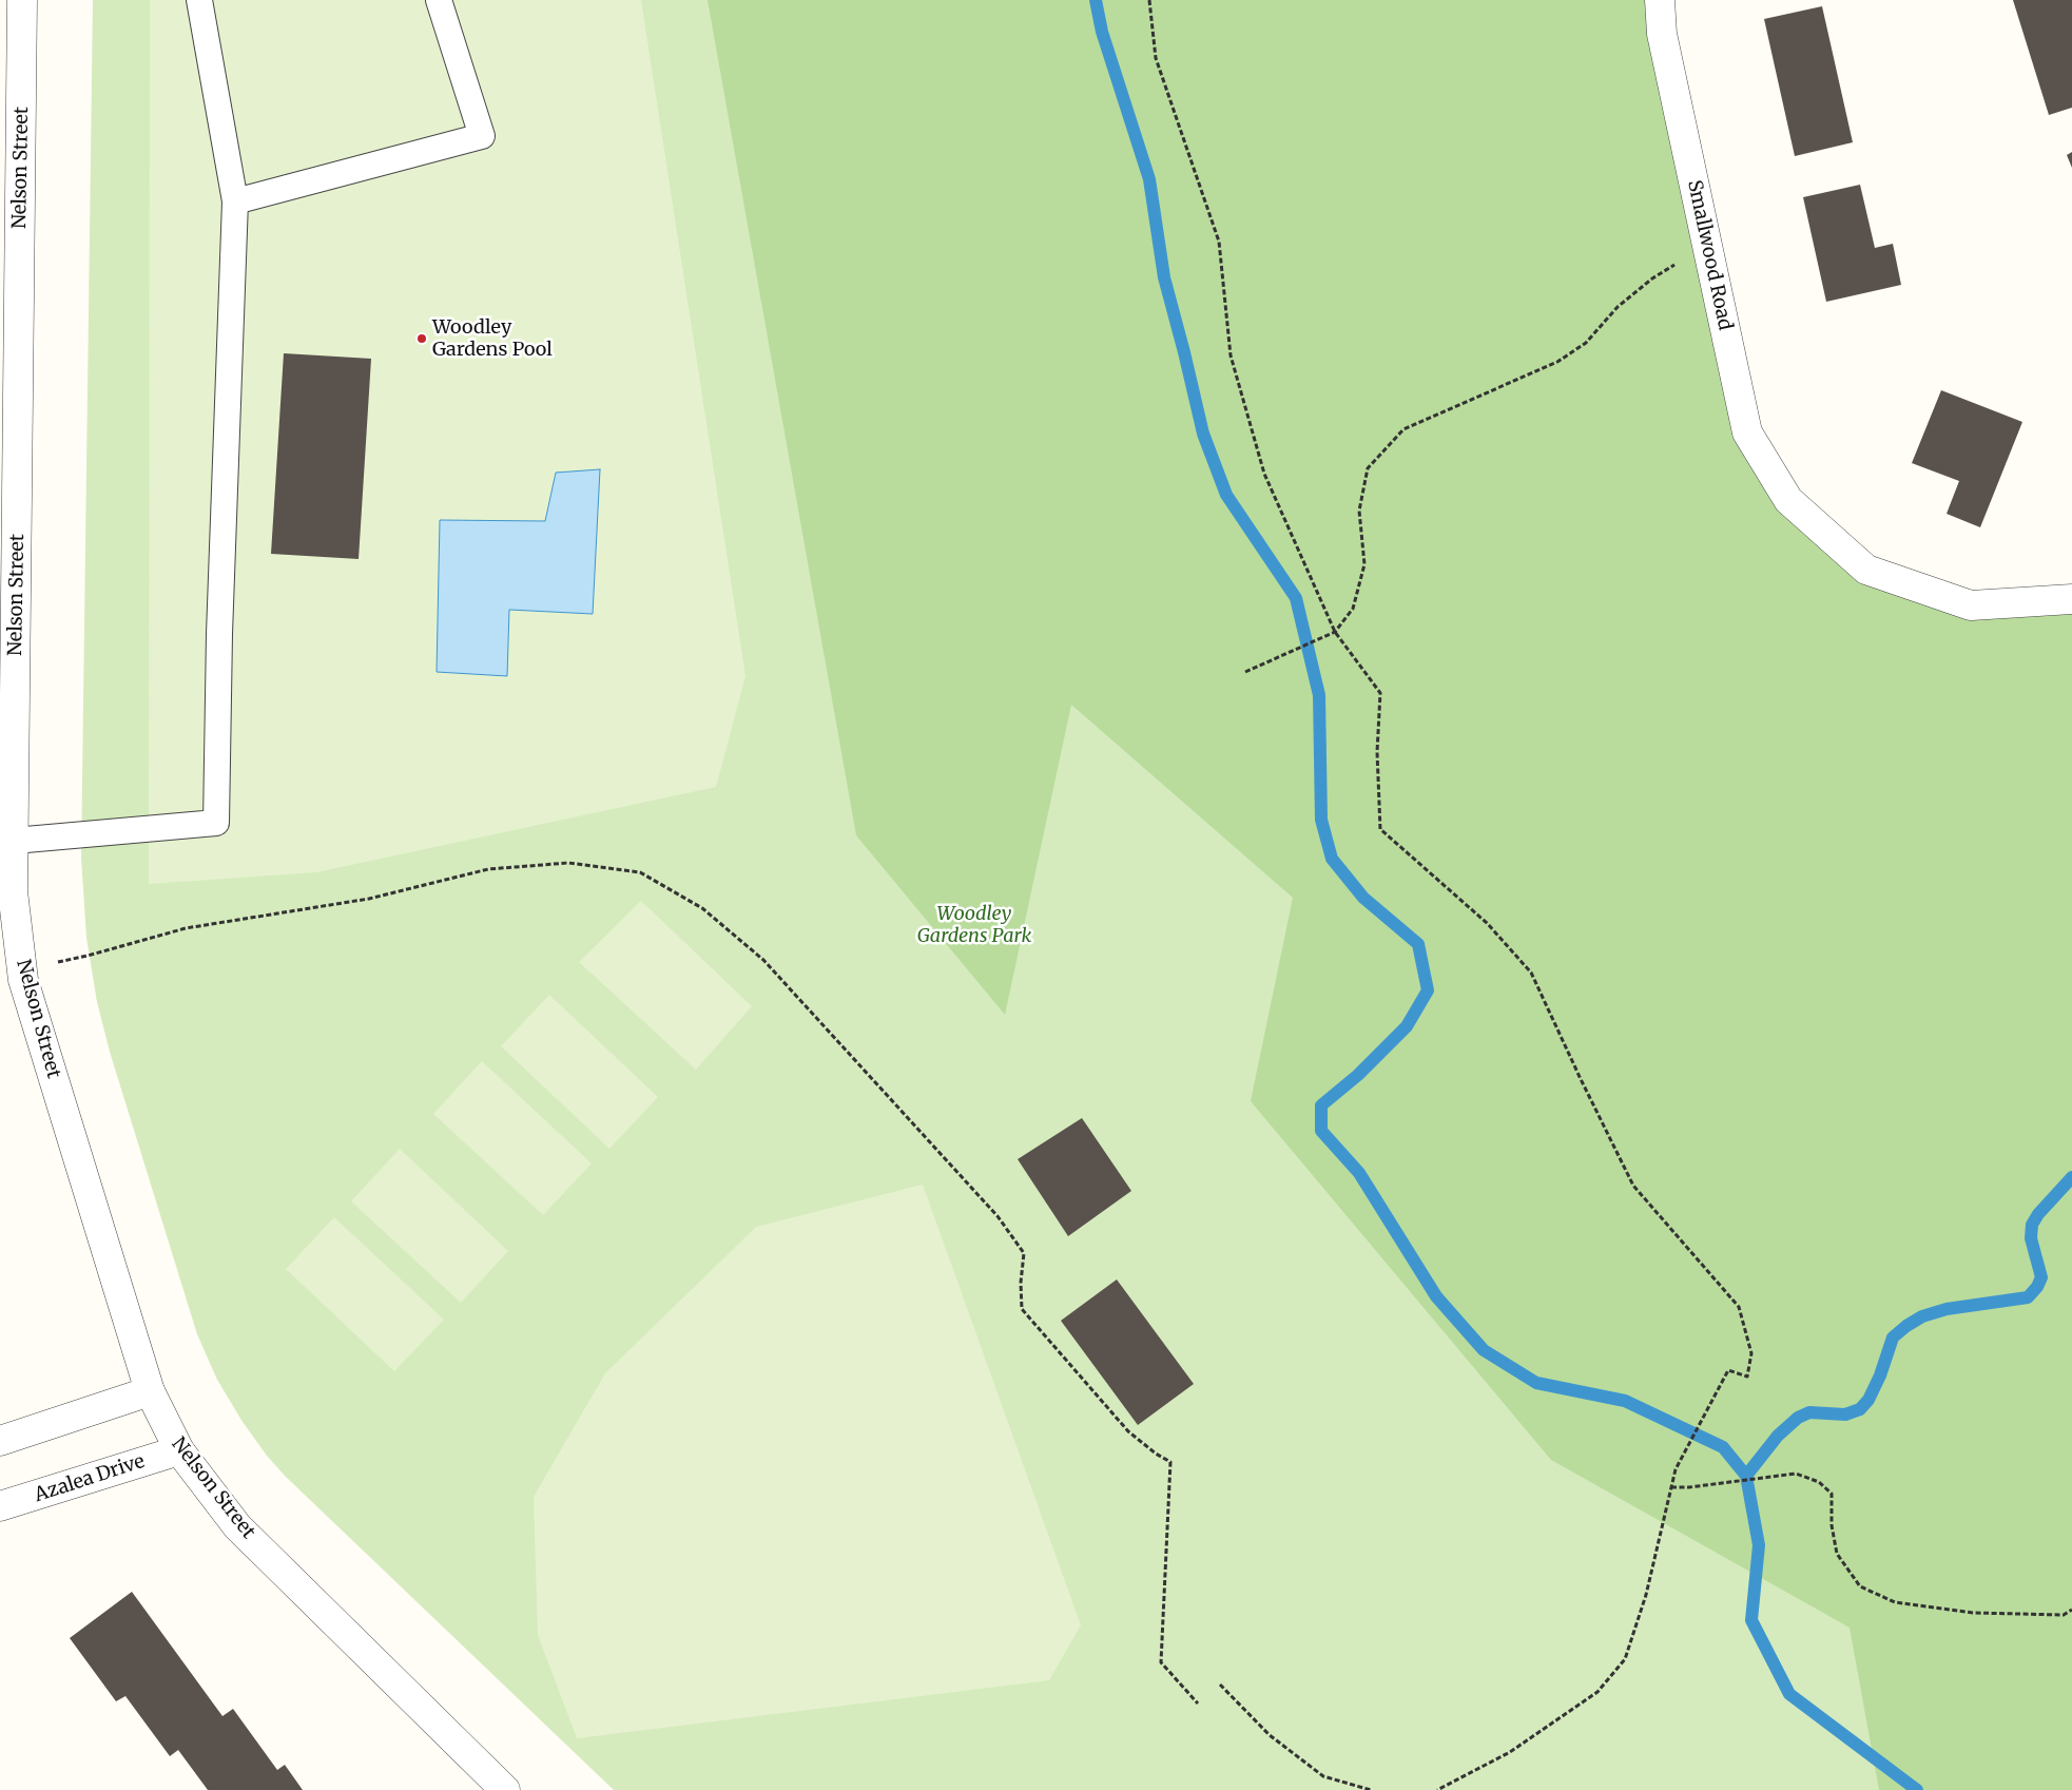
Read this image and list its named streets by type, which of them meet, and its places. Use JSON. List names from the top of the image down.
{
  "streets": {
    "street": ["Nelson Street", "Smallwood Road", "Azalea Drive"]
  },
  "crossings": [
    ["Nelson Street", "Azalea Drive"]
  ],
  "parks": ["Woodley Gardens Park"],
  "places": ["Woodley Gardens Pool"]
}
